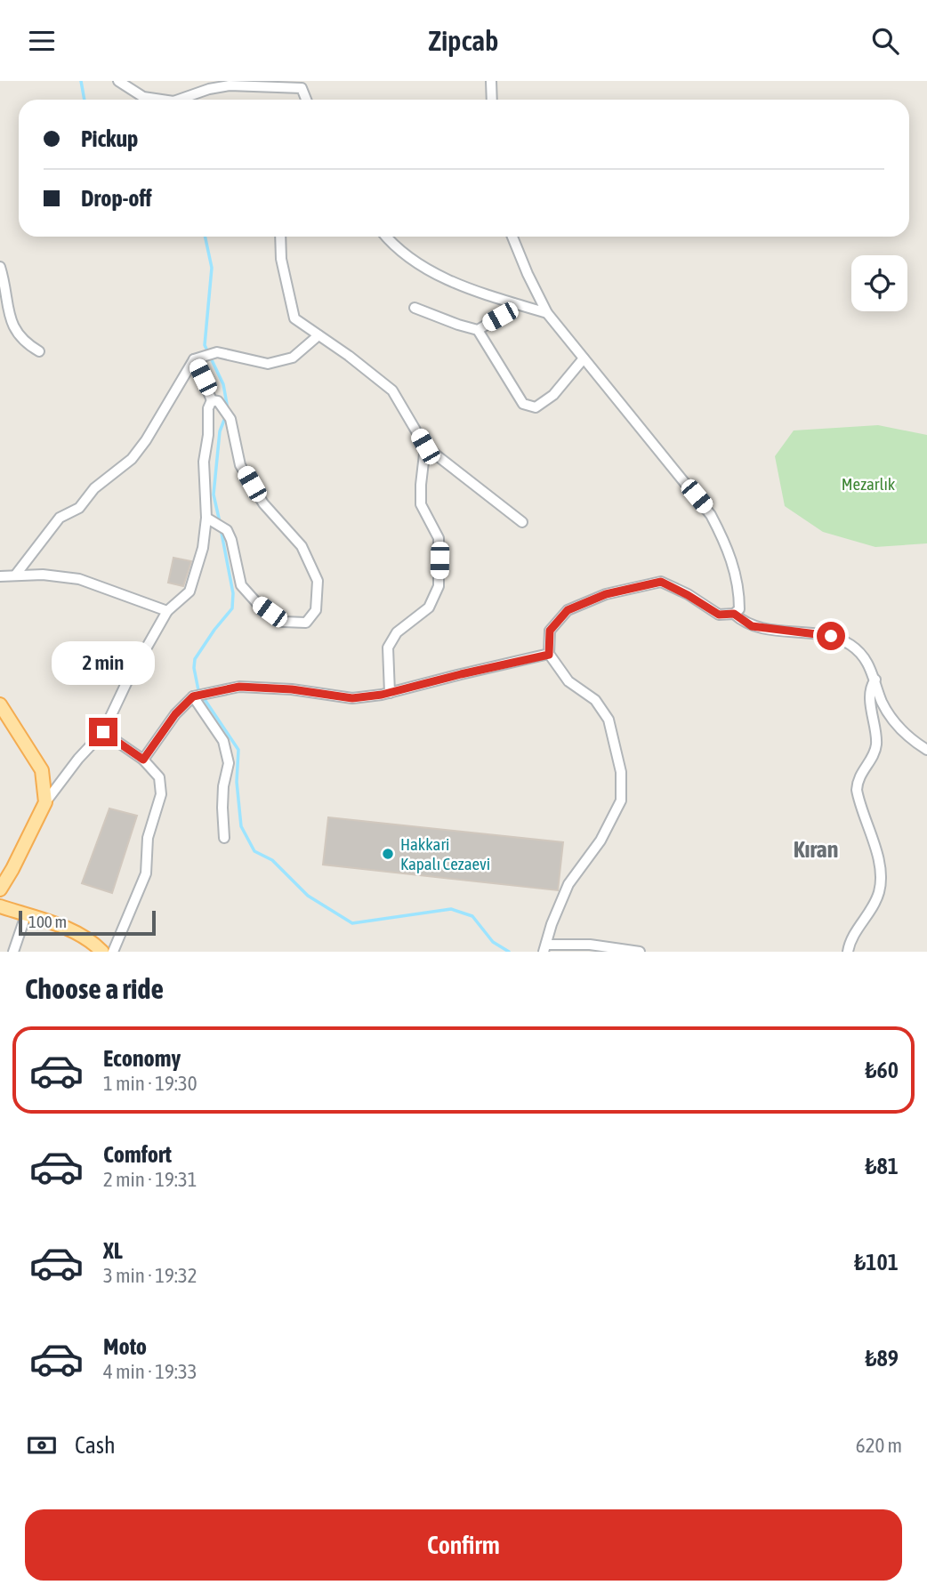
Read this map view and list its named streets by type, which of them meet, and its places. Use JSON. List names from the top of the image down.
{
  "districts": ["Kıran"],
  "parks": ["Mezarlık"],
  "places": ["Hakkari Kapalı Cezaevi"],
  "scale_bar": "100 m",
  "page": {
    "header": "Zipcab",
    "banner": ["Pickup", "Drop-off"],
    "bubble": "2 min",
    "scale": "100 m",
    "heading": "Choose a ride",
    "list": [
      {
        "name": "Economy",
        "note": "1 min · 19:30",
        "value": "₺60"
      },
      {
        "name": "Comfort",
        "note": "2 min · 19:31",
        "value": "₺81"
      },
      {
        "name": "XL",
        "note": "3 min · 19:32",
        "value": "₺101"
      },
      {
        "name": "Moto",
        "note": "4 min · 19:33",
        "value": "₺89"
      }
    ],
    "pay": ["Cash", "620 m"],
    "buttons": "Confirm"
  }
}
